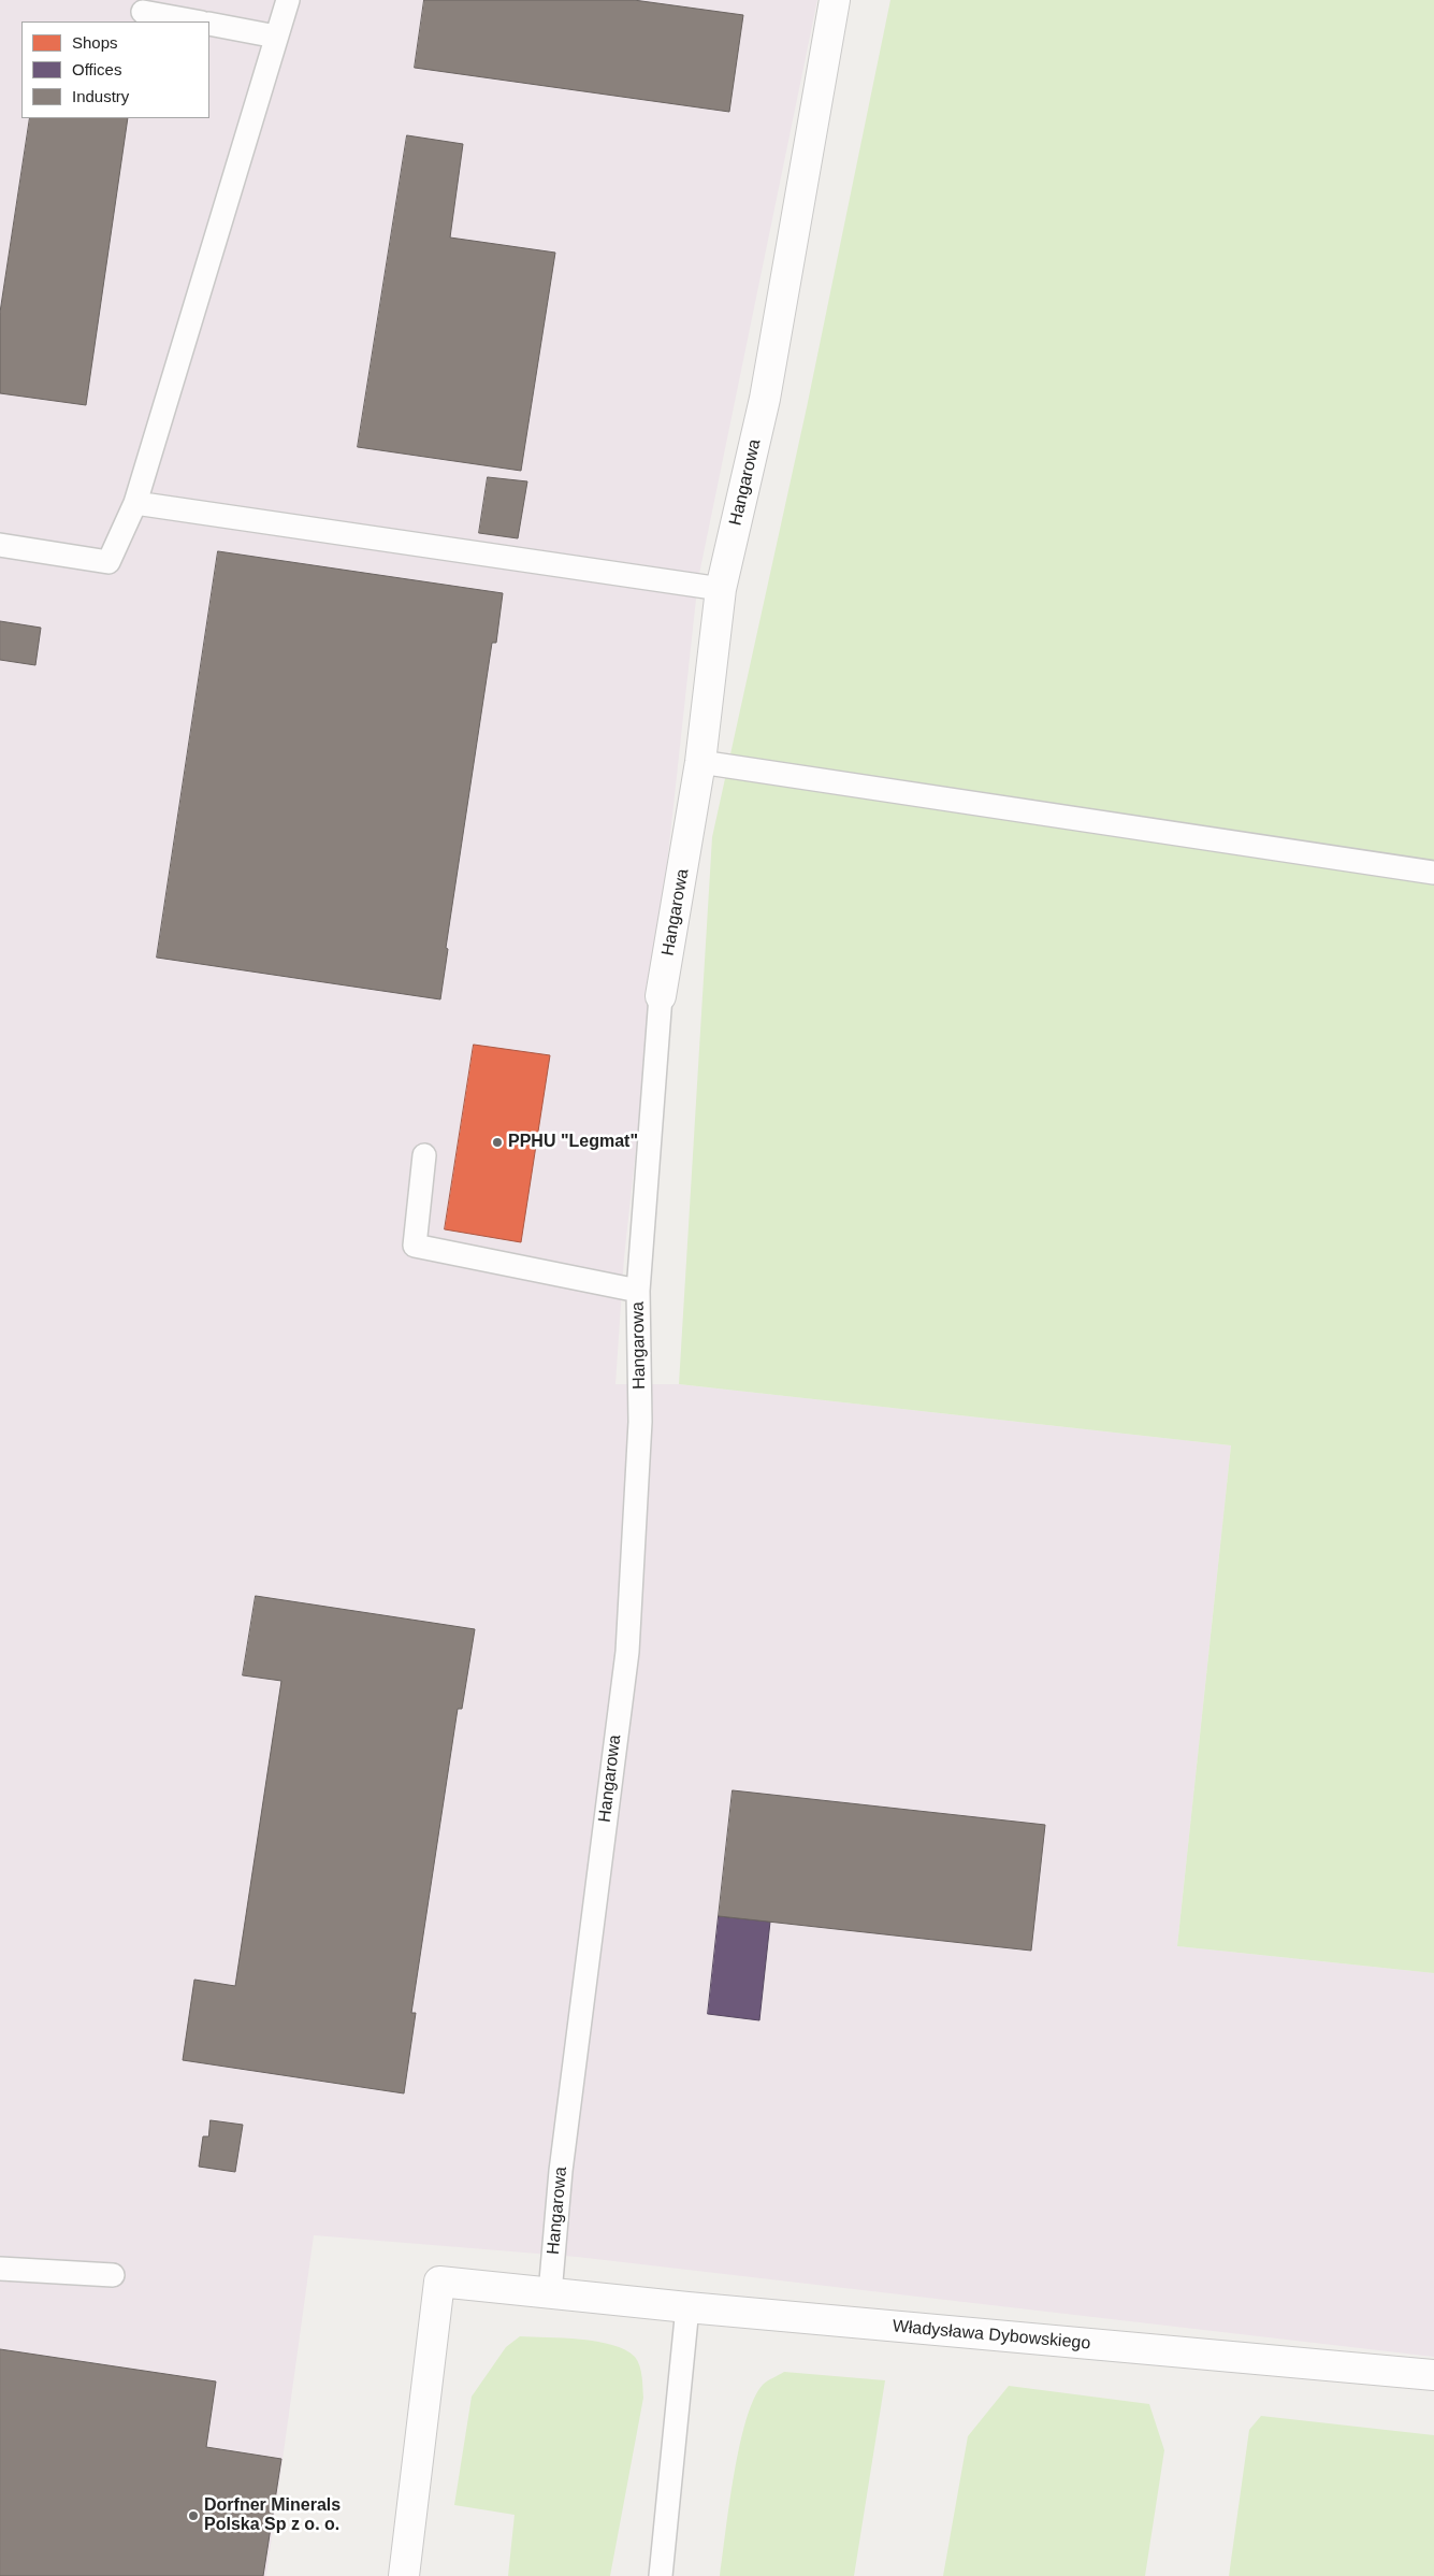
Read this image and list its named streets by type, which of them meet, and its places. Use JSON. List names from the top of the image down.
{
  "streets": {
    "street": ["Hangarowa", "Władysława Dybowskiego"]
  },
  "crossings": [
    ["Hangarowa", "Władysława Dybowskiego"]
  ],
  "places": ["PPHU \"Legmat\"", "Dorfner Minerals Polska Sp z o. o."],
  "legend": ["Shops", "Offices", "Industry"]
}
